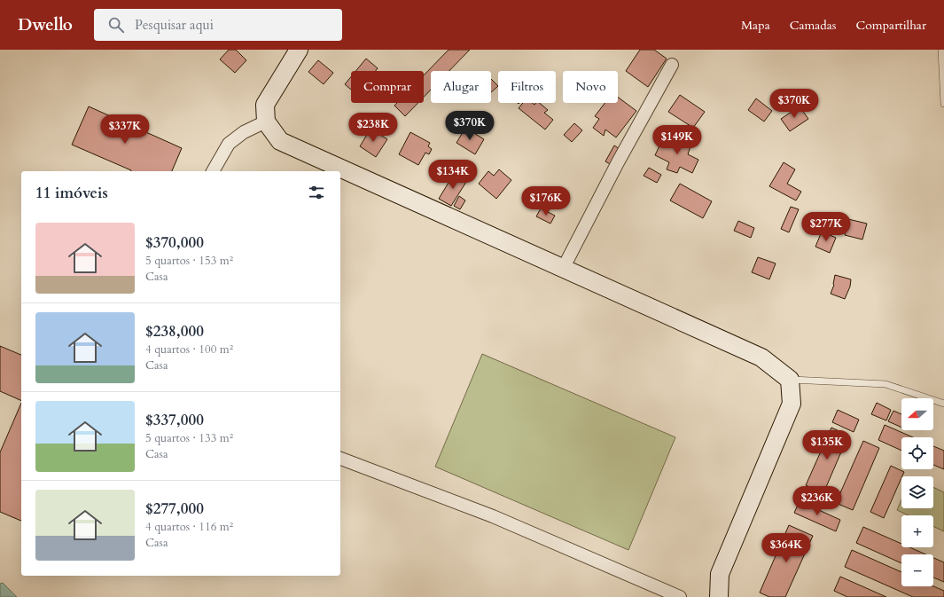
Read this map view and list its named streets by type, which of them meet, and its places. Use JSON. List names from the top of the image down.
{
  "north": "left",
  "page": {
    "header": "Dwello",
    "search": "Pesquisar aqui",
    "nav": ["Mapa", "Camadas", "Compartilhar"],
    "chip": [
      "Comprar",
      "Alugar",
      "Filtros",
      "Novo"
    ],
    "price": [
      "$370K",
      "$370K",
      "$238K",
      "$337K",
      "$149K",
      "$134K",
      "$176K",
      "$277K",
      "$135K",
      "$236K",
      "$364K"
    ],
    "heading": "11 imóveis",
    "list": [
      {
        "name": "$370,000",
        "note": "5 quartos · 153 m² · Casa"
      },
      {
        "name": "$238,000",
        "note": "4 quartos · 100 m² · Casa"
      },
      {
        "name": "$337,000",
        "note": "5 quartos · 133 m² · Casa"
      },
      {
        "name": "$277,000",
        "note": "4 quartos · 116 m² · Casa"
      }
    ],
    "map_buttons": ["+", "−"]
  }
}
